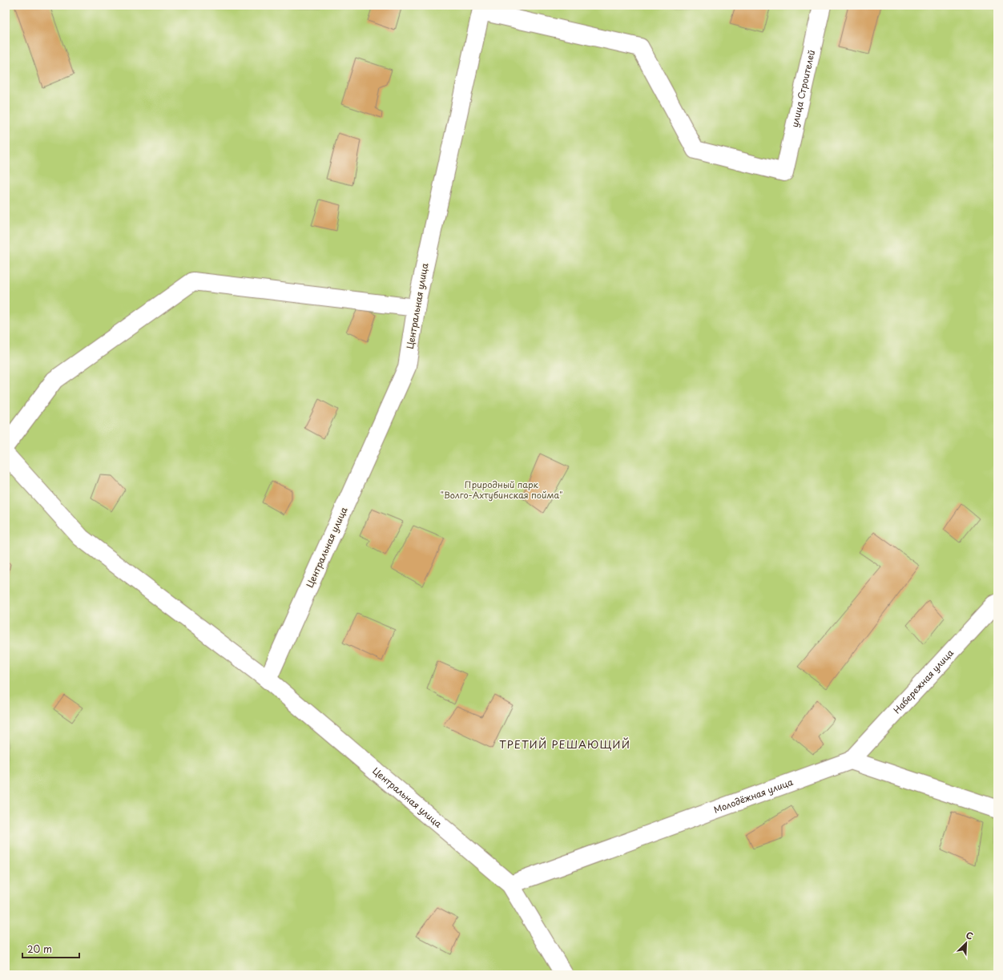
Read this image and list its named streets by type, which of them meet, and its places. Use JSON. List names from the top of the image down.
{
  "streets": {
    "street": [
      "улица Строителей",
      "Центральная улица",
      "Набережная улица",
      "Молодёжная улица"
    ]
  },
  "crossings": [
    ["улица Строителей", "Центральная улица"],
    ["Центральная улица", "Молодёжная улица"],
    ["Набережная улица", "Молодёжная улица"]
  ],
  "districts": ["ТРЕТИЙ РЕШАЮЩИЙ"],
  "parks": ["Природный парк \"Волго-Ахтубинская пойма\""],
  "scale_bar": "20 m",
  "north": "top right"
}
